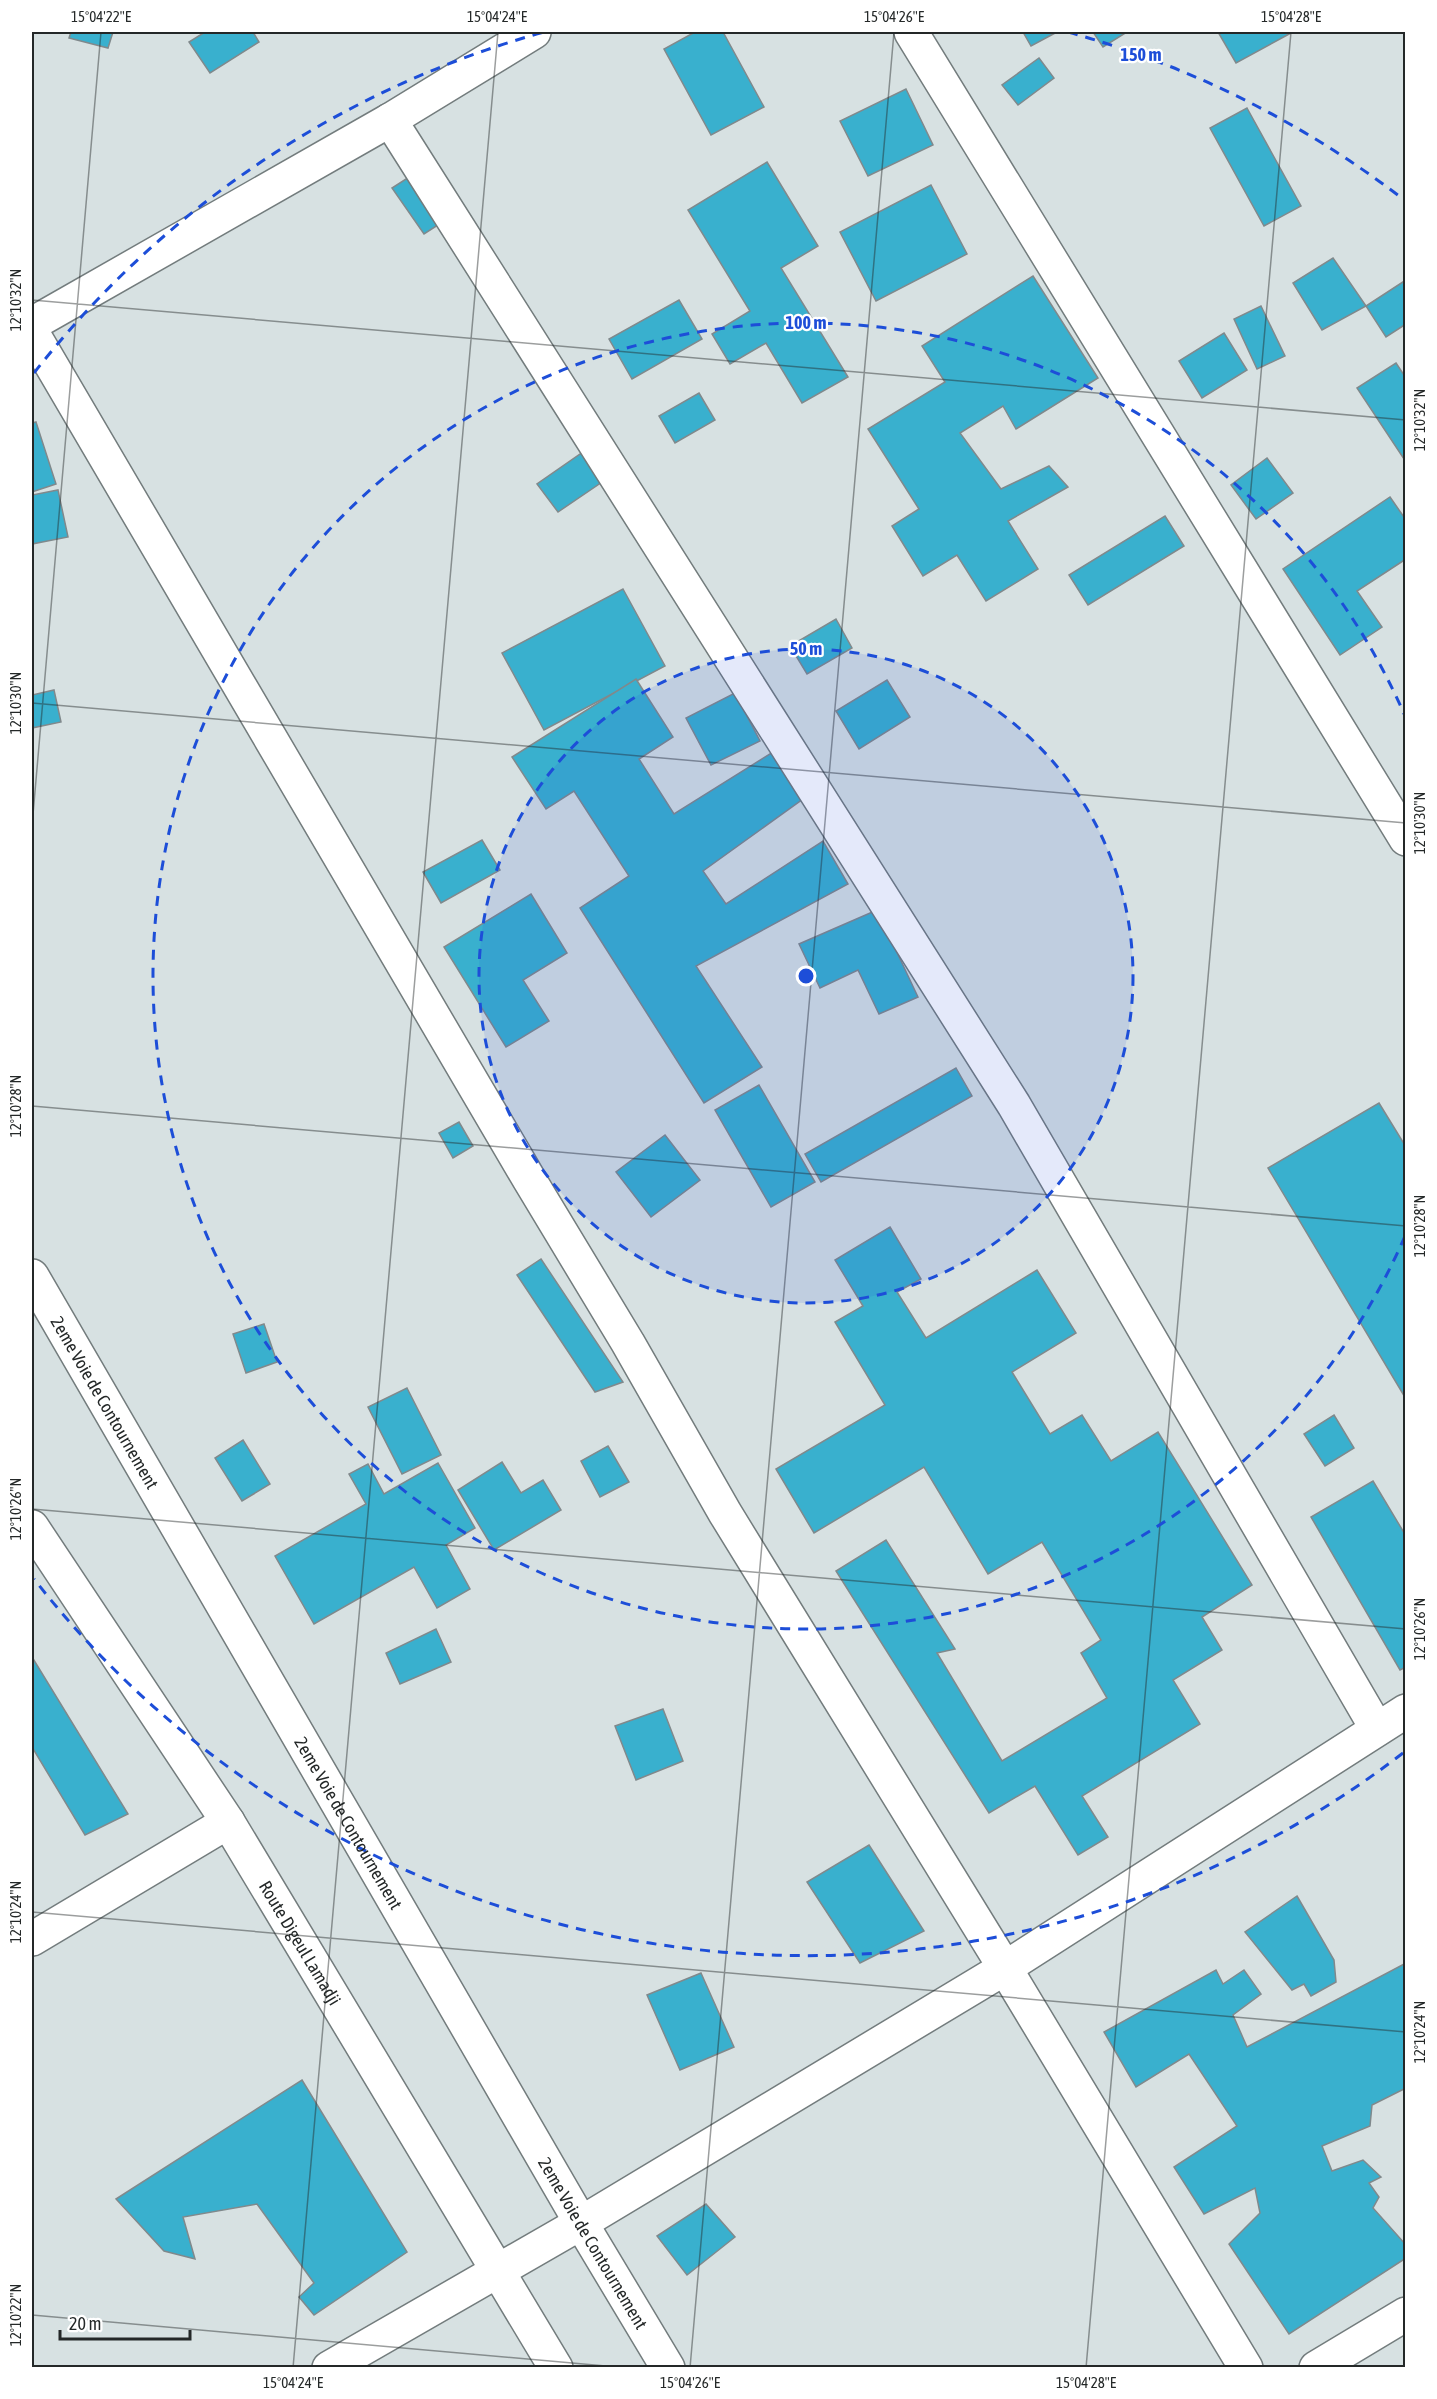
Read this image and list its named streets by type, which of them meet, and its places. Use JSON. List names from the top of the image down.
{
  "streets": {
    "street": ["2eme Voie de Contournement", "Route Digeul Lamadji"]
  },
  "scale_bar": "20 m",
  "coordinates": [
    "15°04'22\"E",
    "15°04'24\"E",
    "15°04'26\"E",
    "15°04'28\"E",
    "12°10'32\"N",
    "12°10'30\"N",
    "12°10'28\"N",
    "12°10'26\"N",
    "12°10'24\"N",
    "12°10'22\"N"
  ],
  "rings": ["150 m", "100 m", "50 m"]
}
